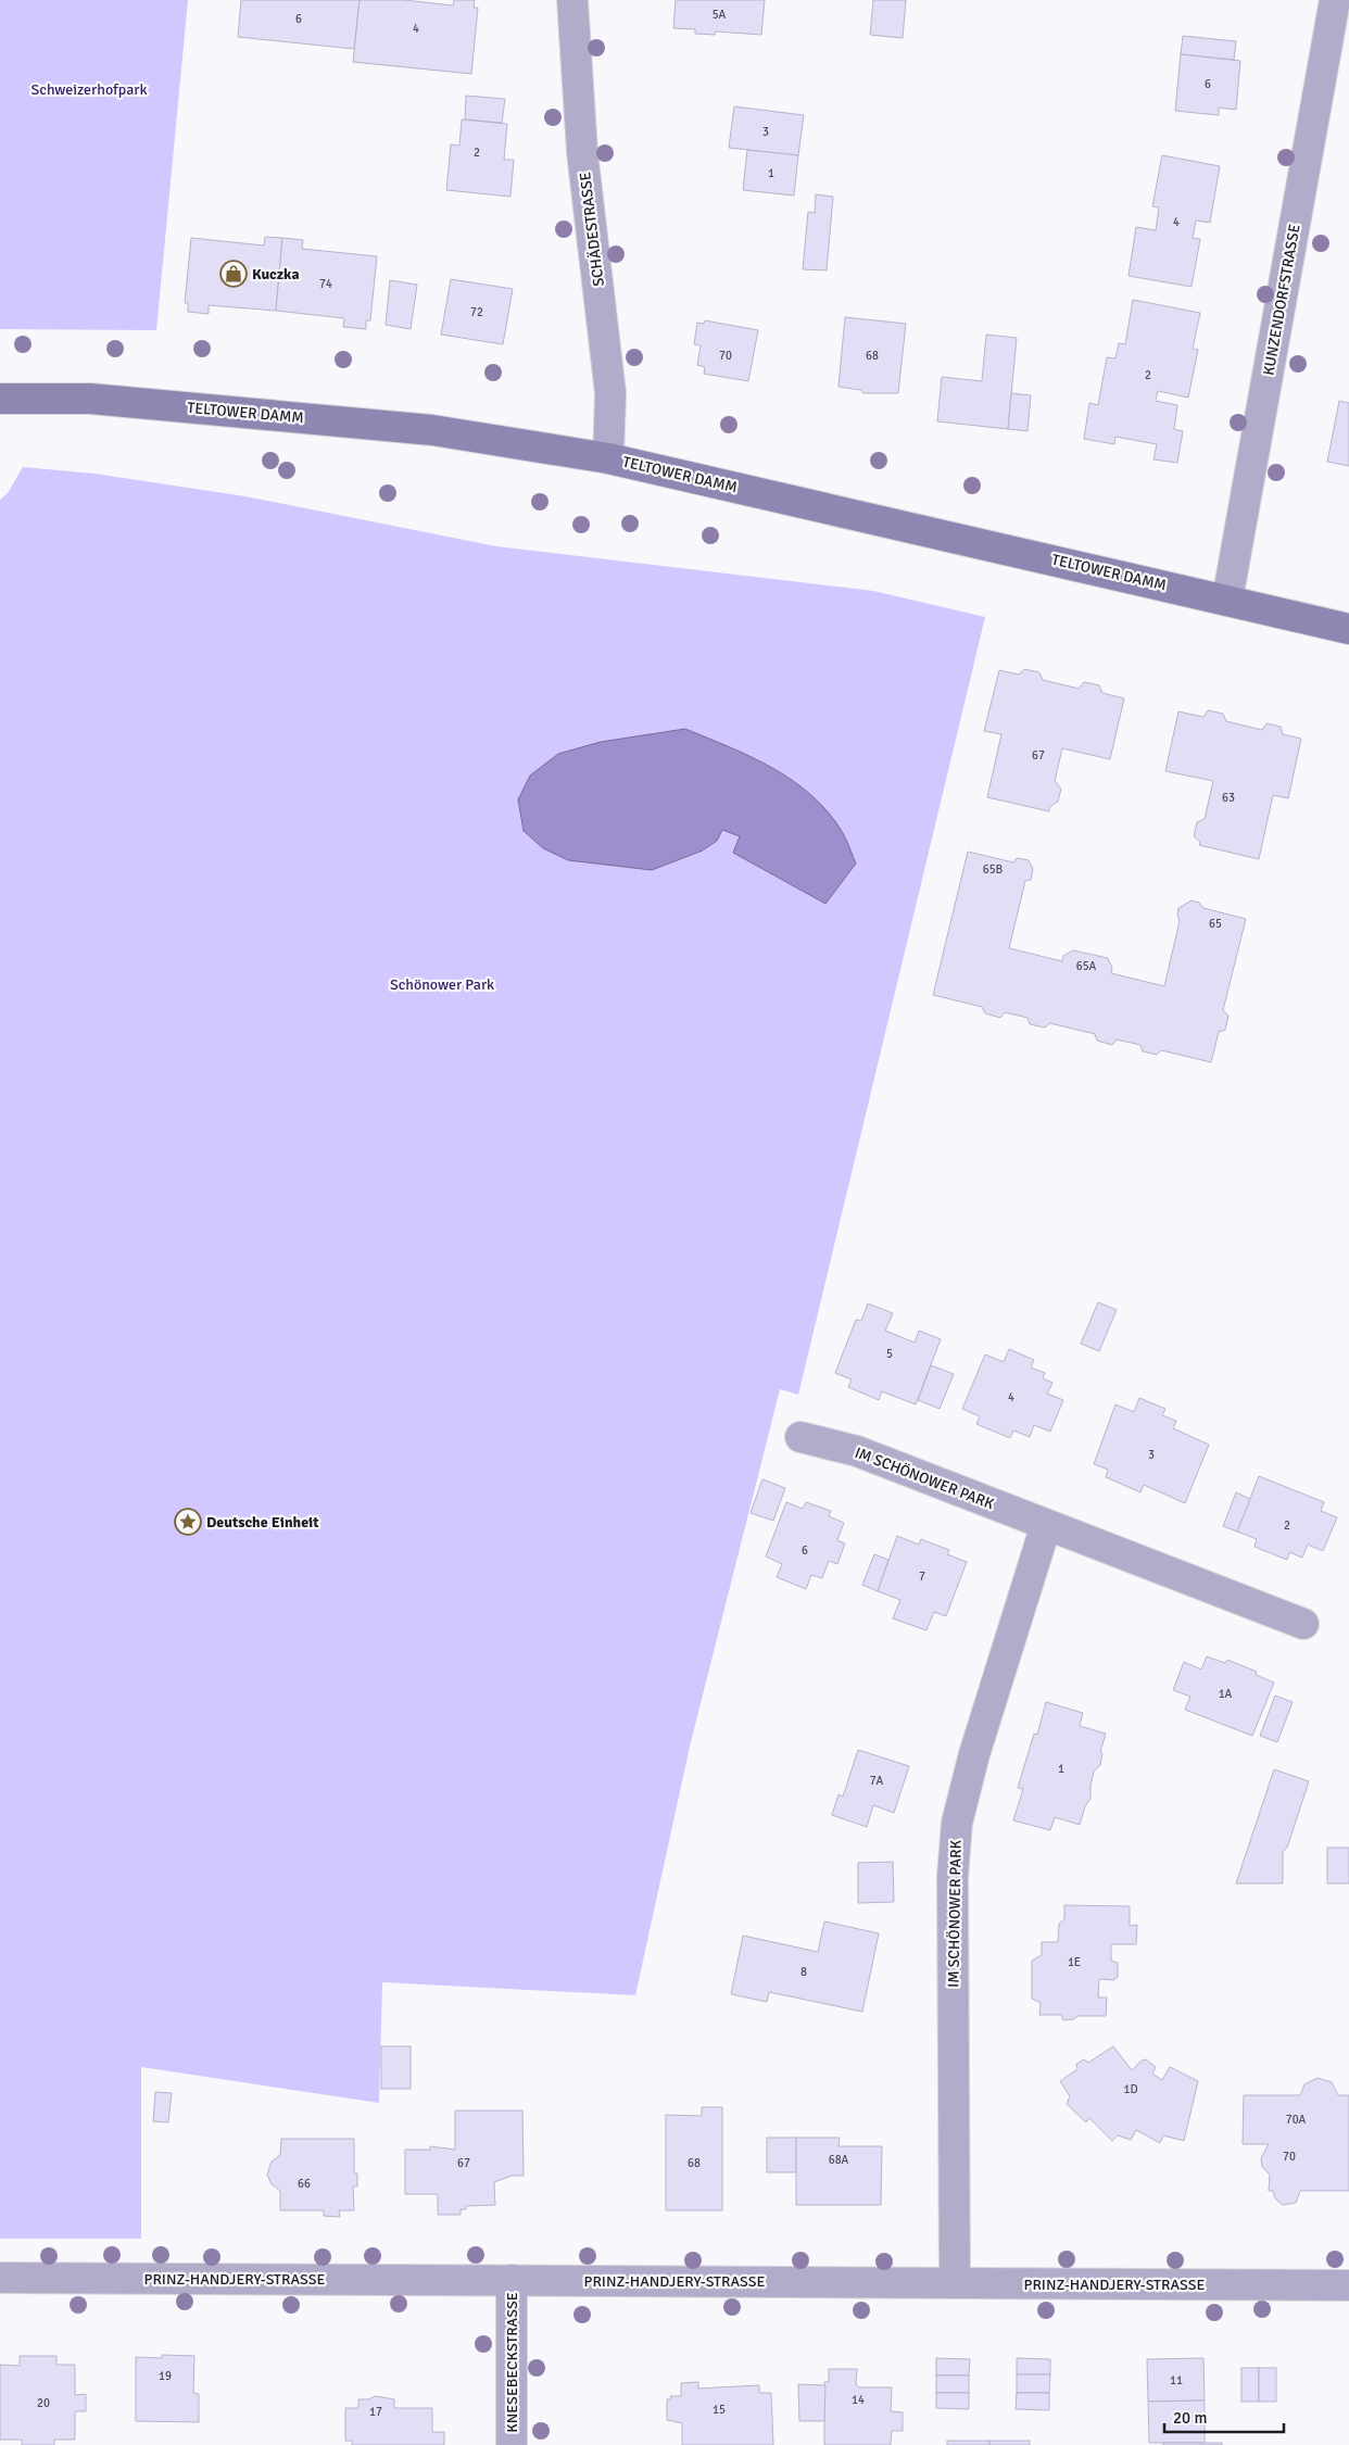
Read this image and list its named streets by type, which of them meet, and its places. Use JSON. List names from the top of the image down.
{
  "streets": {
    "main road": ["TELTOWER DAMM"],
    "street": [
      "SCHÄDESTRASSE",
      "KUNZENDORFSTRASSE",
      "IM SCHÖNOWER PARK",
      "PRINZ-HANDJERY-STRASSE",
      "KNESEBECKSTRASSE"
    ]
  },
  "crossings": [
    ["SCHÄDESTRASSE", "TELTOWER DAMM"],
    ["KUNZENDORFSTRASSE", "TELTOWER DAMM"],
    ["IM SCHÖNOWER PARK", "PRINZ-HANDJERY-STRASSE"],
    ["PRINZ-HANDJERY-STRASSE", "KNESEBECKSTRASSE"]
  ],
  "parks": ["Schweizerhofpark", "Schönower Park"],
  "places": {
    "shop": ["Kuczka"],
    "place": ["Deutsche Einheit"]
  },
  "house_numbers": [
    "5A",
    "6",
    "4",
    "6",
    "3",
    "2",
    "1",
    "4",
    "74",
    "72",
    "70",
    "68",
    "2",
    "67",
    "63",
    "65B",
    "65",
    "65A",
    "5",
    "4",
    "3",
    "2",
    "6",
    "7",
    "1A",
    "1",
    "7A",
    "1E",
    "8",
    "1D",
    "70A",
    "70",
    "68A",
    "67",
    "68",
    "66",
    "19",
    "11",
    "14",
    "20",
    "15",
    "17"
  ],
  "scale_bar": "20 m"
}
